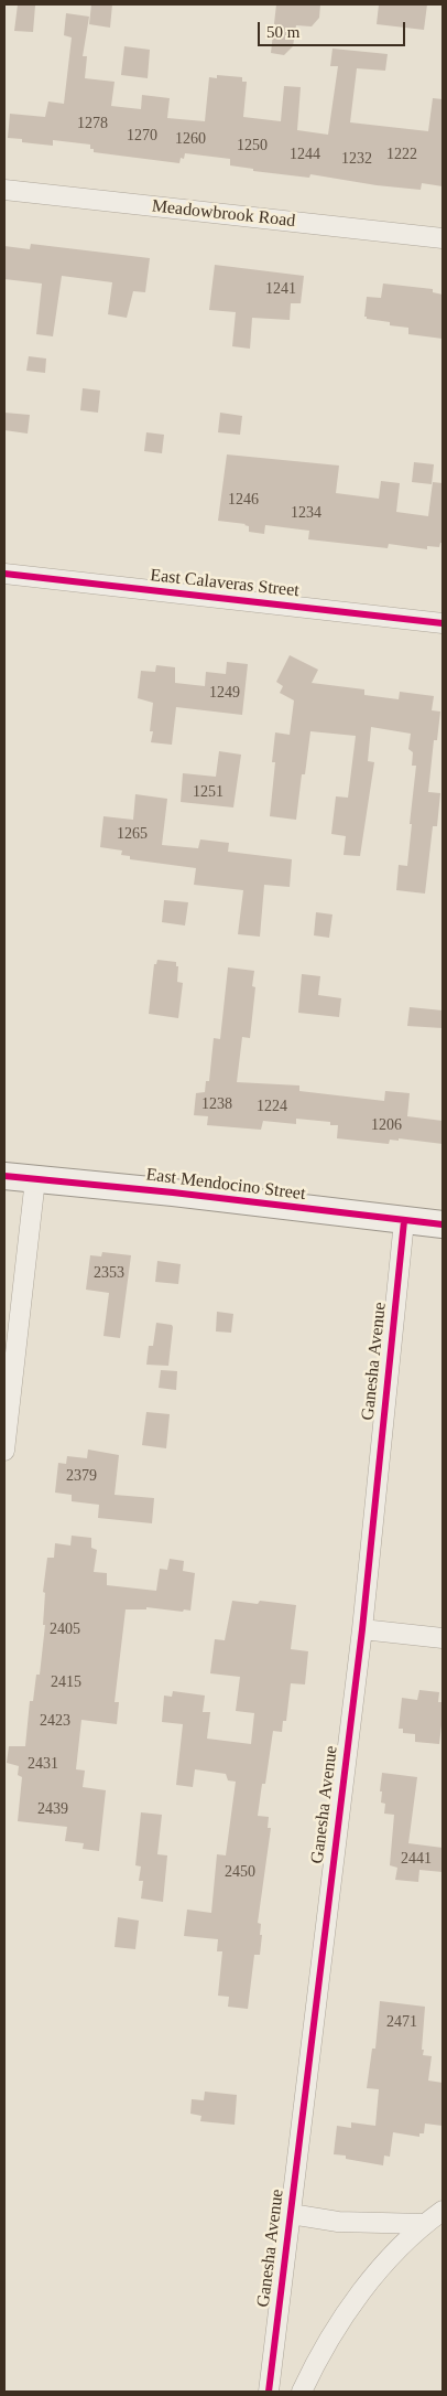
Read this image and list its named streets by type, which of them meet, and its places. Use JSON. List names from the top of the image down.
{
  "streets": {
    "street": [
      "Meadowbrook Road",
      "East Calaveras Street",
      "East Mendocino Street",
      "Ganesha Avenue"
    ]
  },
  "crossings": [
    ["East Mendocino Street", "Ganesha Avenue"]
  ],
  "house_numbers": [
    "1278",
    "1270",
    "1260",
    "1250",
    "1244",
    "1222",
    "1232",
    "1241",
    "1246",
    "1234",
    "1249",
    "1251",
    "1265",
    "1238",
    "1224",
    "1206",
    "2353",
    "2379",
    "2405",
    "2415",
    "2423",
    "2431",
    "2439",
    "2441",
    "2450",
    "2471"
  ],
  "scale_bar": "50 m"
}
